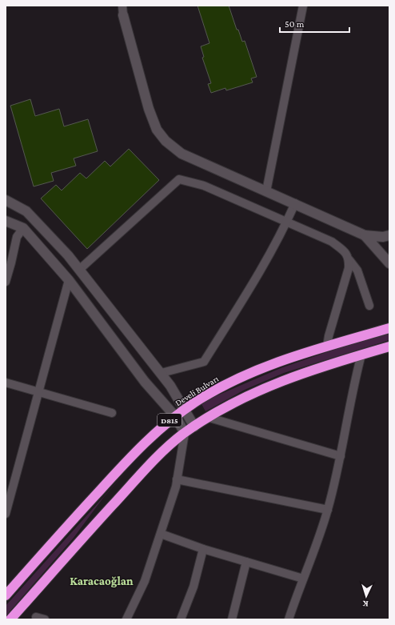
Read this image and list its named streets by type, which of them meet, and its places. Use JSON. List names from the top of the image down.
{
  "streets": {
    "highway": ["Develi Bulvarı", "D815"]
  },
  "districts": ["Karacaoğlan"],
  "scale_bar": "50 m",
  "north": "bottom"
}
